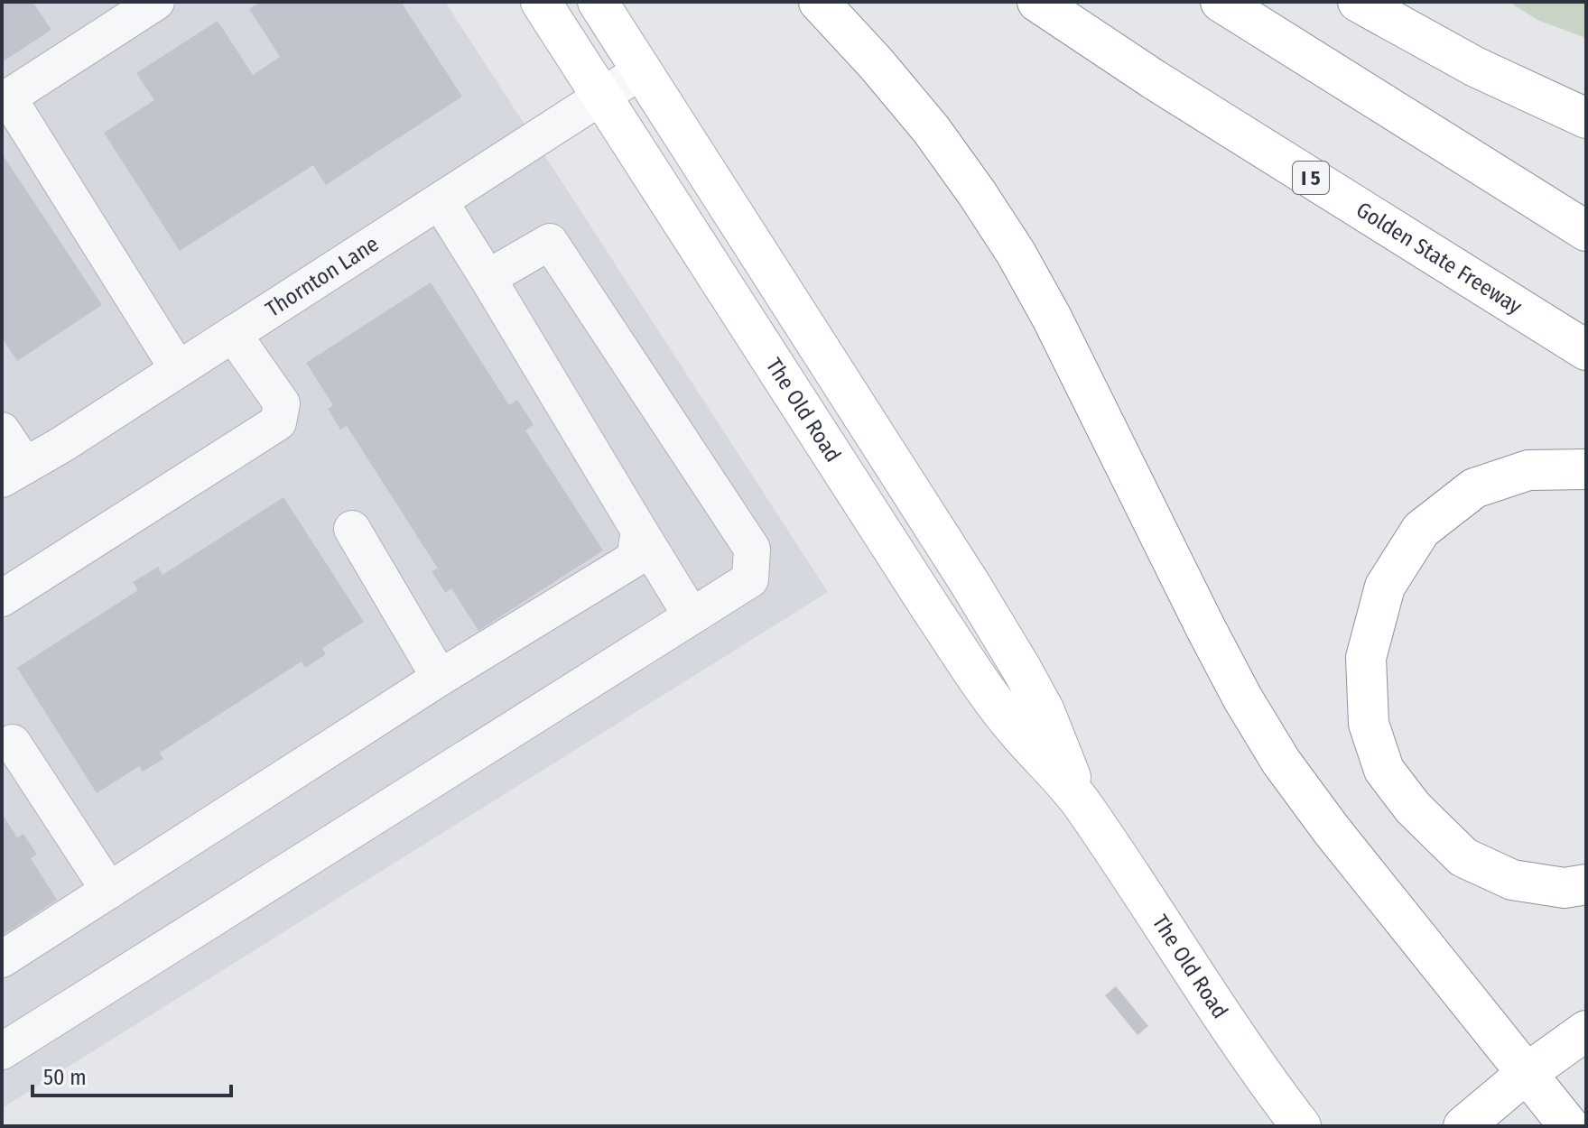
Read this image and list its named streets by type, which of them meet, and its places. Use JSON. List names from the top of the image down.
{
  "streets": {
    "main road": ["I 5", "Golden State Freeway", "The Old Road"],
    "street": ["Thornton Lane"]
  },
  "crossings": [
    ["Thornton Lane", "The Old Road"]
  ],
  "scale_bar": "50 m"
}
